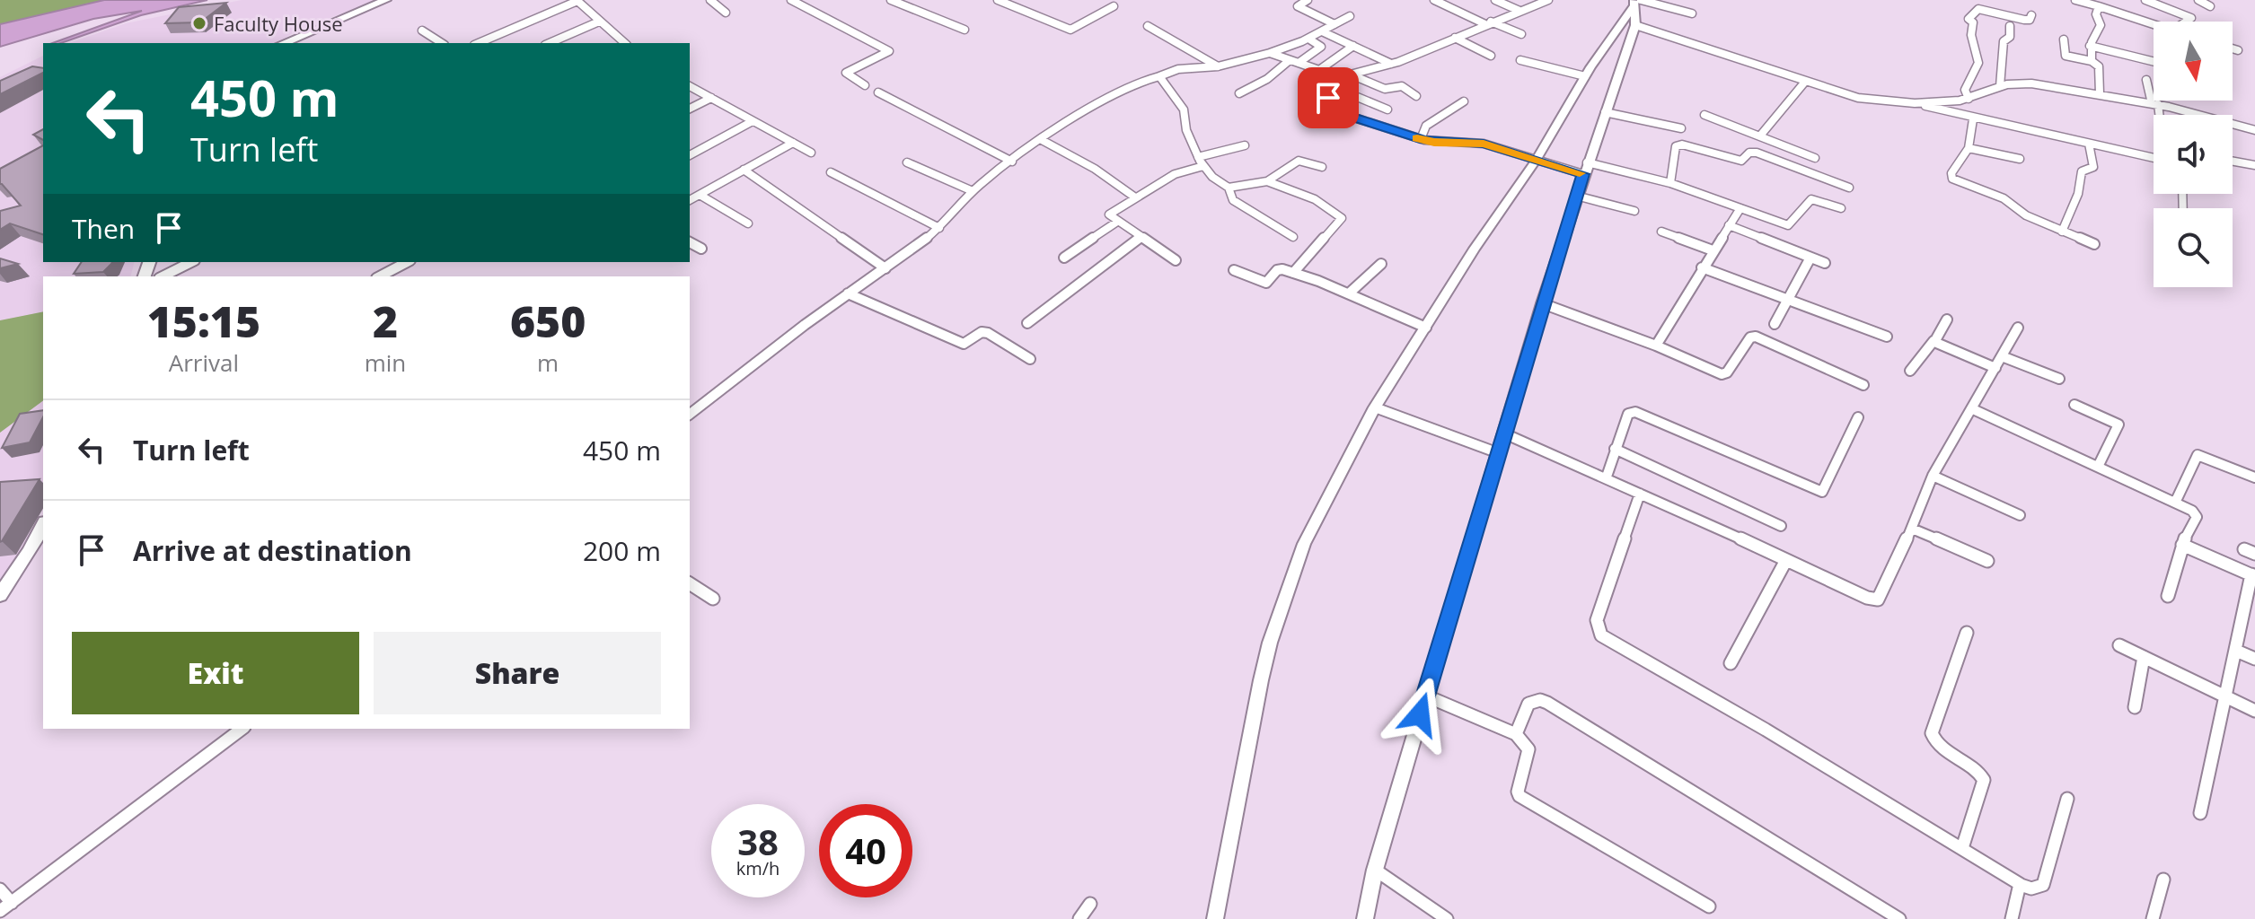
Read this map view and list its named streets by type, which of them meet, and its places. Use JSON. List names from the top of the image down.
{
  "places": ["Faculty House"],
  "north": "bottom",
  "page": {
    "turn": ["450 m", "Turn left"],
    "then": "Then",
    "eta": [
      "15:15",
      "Arrival",
      "2",
      "min",
      "650",
      "m"
    ],
    "list": [
      {
        "name": "Turn left",
        "value": "450 m"
      },
      {
        "name": "Arrive at destination",
        "value": "200 m"
      }
    ],
    "buttons": ["Exit", "Share"],
    "speed": "38 km/h",
    "limit": "40"
  }
}
